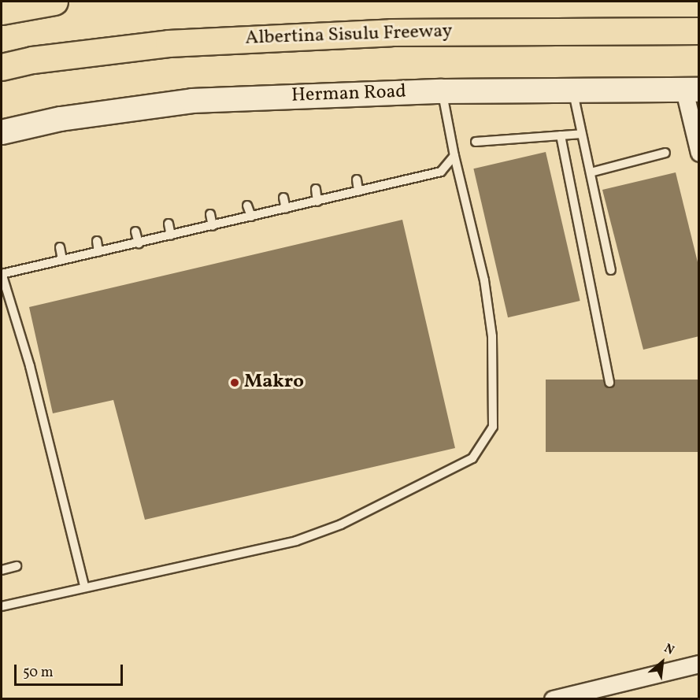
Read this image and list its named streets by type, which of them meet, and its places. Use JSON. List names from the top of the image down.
{
  "streets": {
    "highway": ["Albertina Sisulu Freeway"],
    "main road": ["Herman Road"]
  },
  "places": ["Makro"],
  "scale_bar": "50 m",
  "north": "top right"
}
